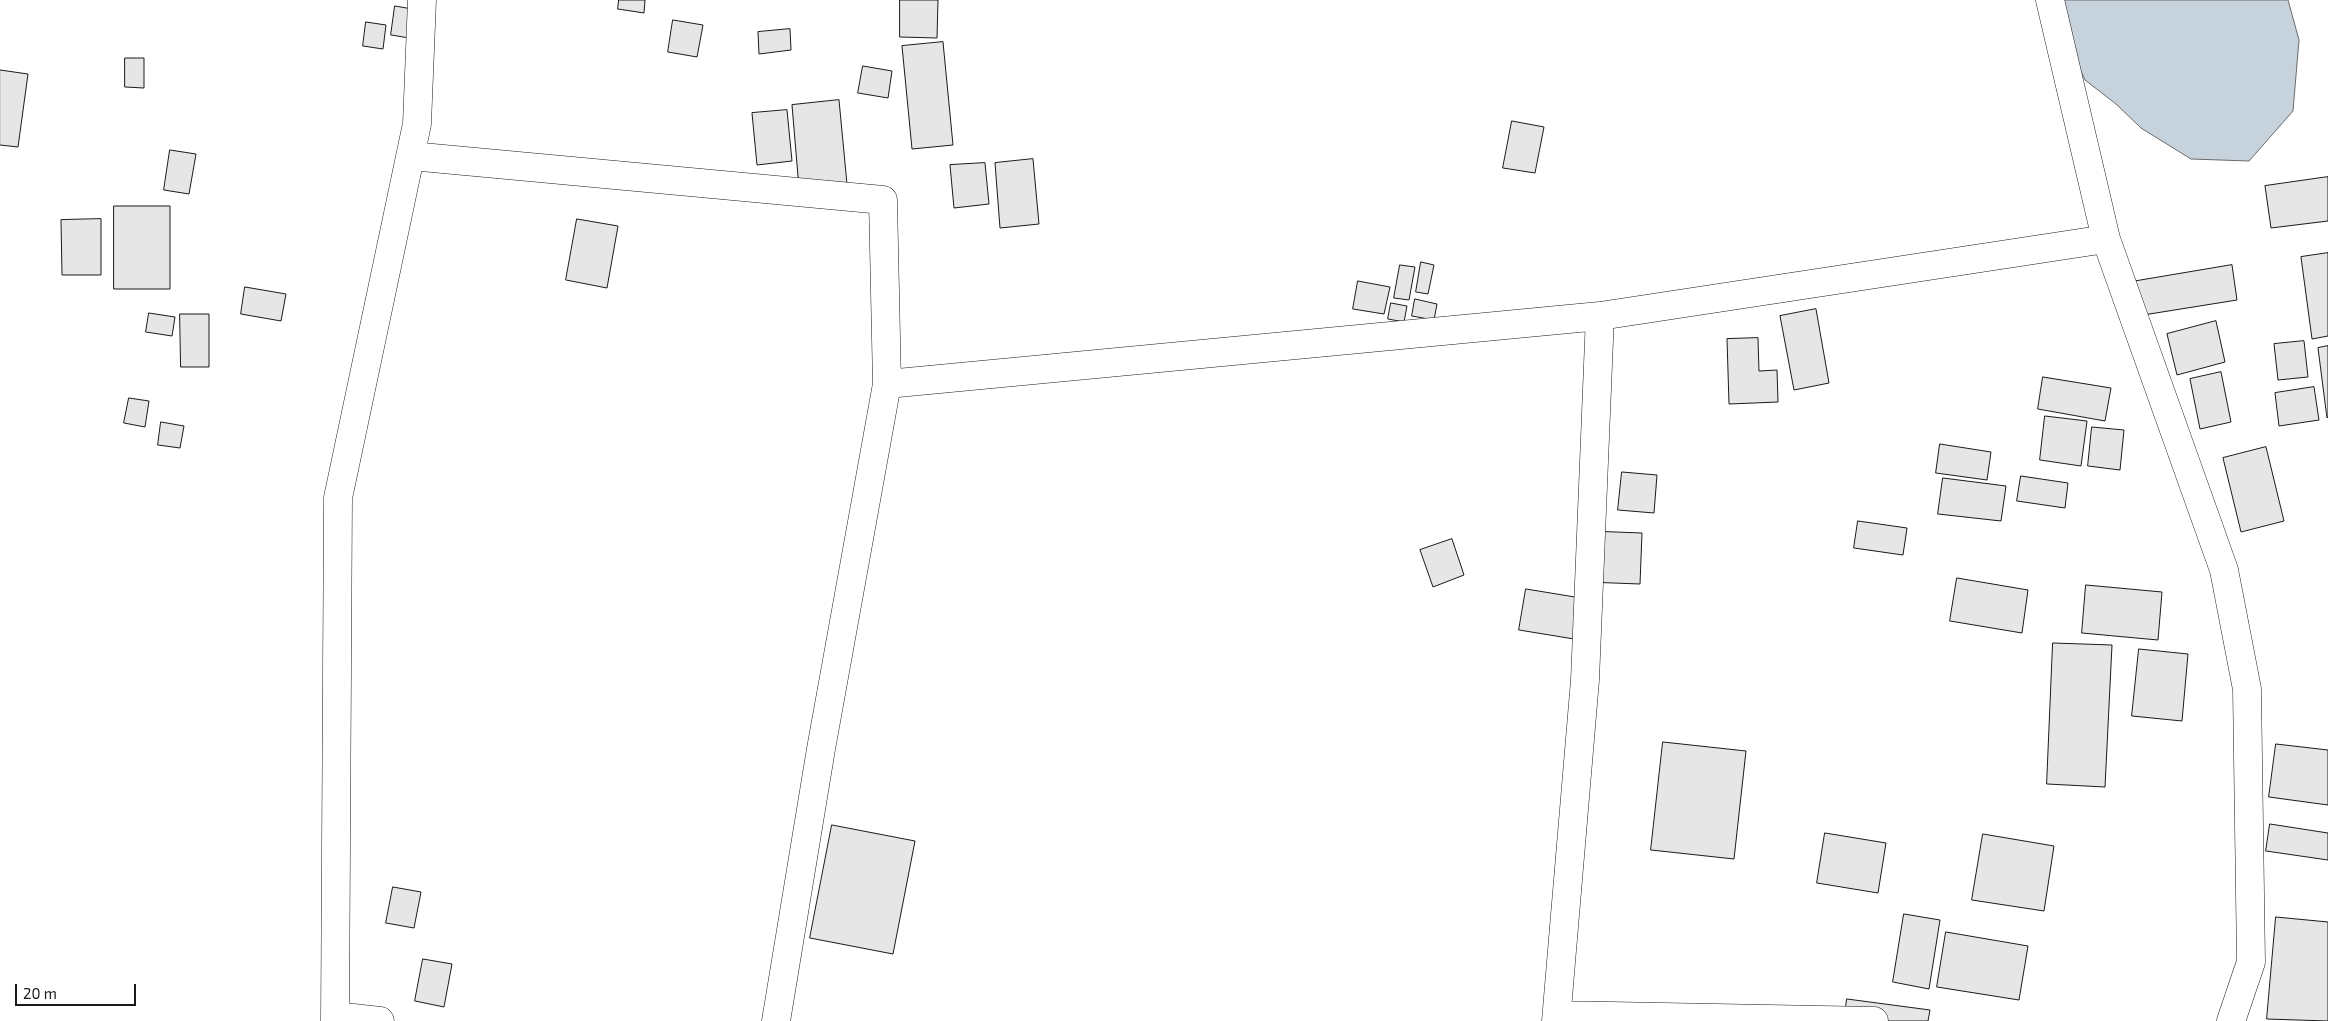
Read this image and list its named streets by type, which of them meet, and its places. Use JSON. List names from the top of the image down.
{
  "scale_bar": "20 m"
}
